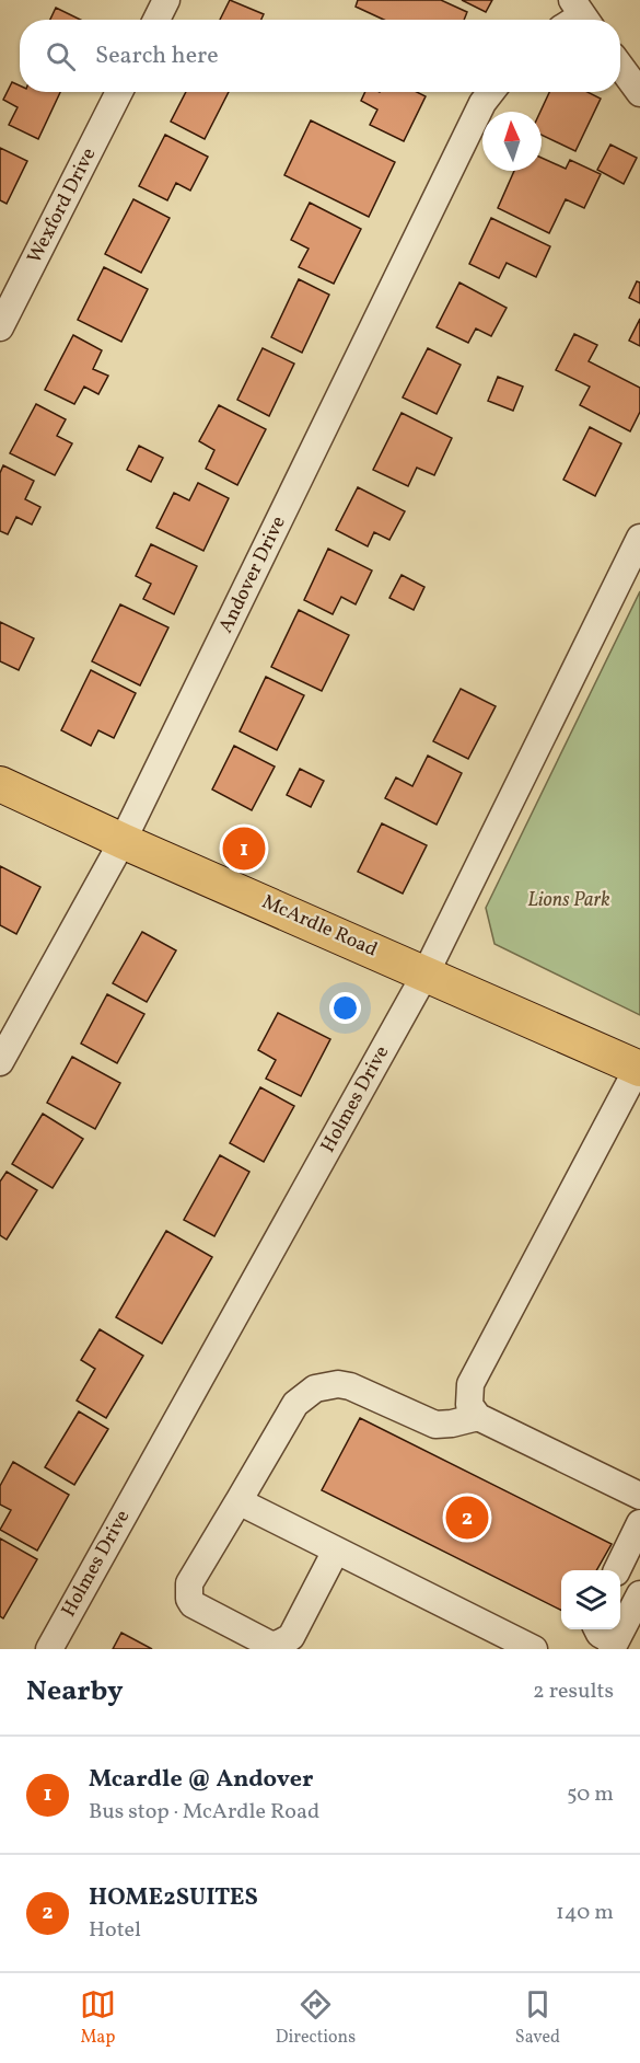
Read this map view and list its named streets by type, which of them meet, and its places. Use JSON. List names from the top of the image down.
{
  "streets": {
    "main road": ["McArdle Road"],
    "street": ["Wexford Drive", "Andover Drive", "Holmes Drive"]
  },
  "crossings": [
    ["Andover Drive", "McArdle Road"],
    ["McArdle Road", "Holmes Drive"]
  ],
  "parks": ["Lions Park"],
  "north": "top",
  "page": {
    "search": "Search here",
    "pins": ["1", "2"],
    "heading": ["Nearby", "2 results"],
    "list": [
      {
        "mark": "1",
        "name": "Mcardle @ Andover",
        "note": "Bus stop · McArdle Road",
        "value": "50 m"
      },
      {
        "mark": "2",
        "name": "HOME2SUITES",
        "note": "Hotel",
        "value": "140 m"
      }
    ],
    "nav": ["Map", "Directions", "Saved"]
  }
}
